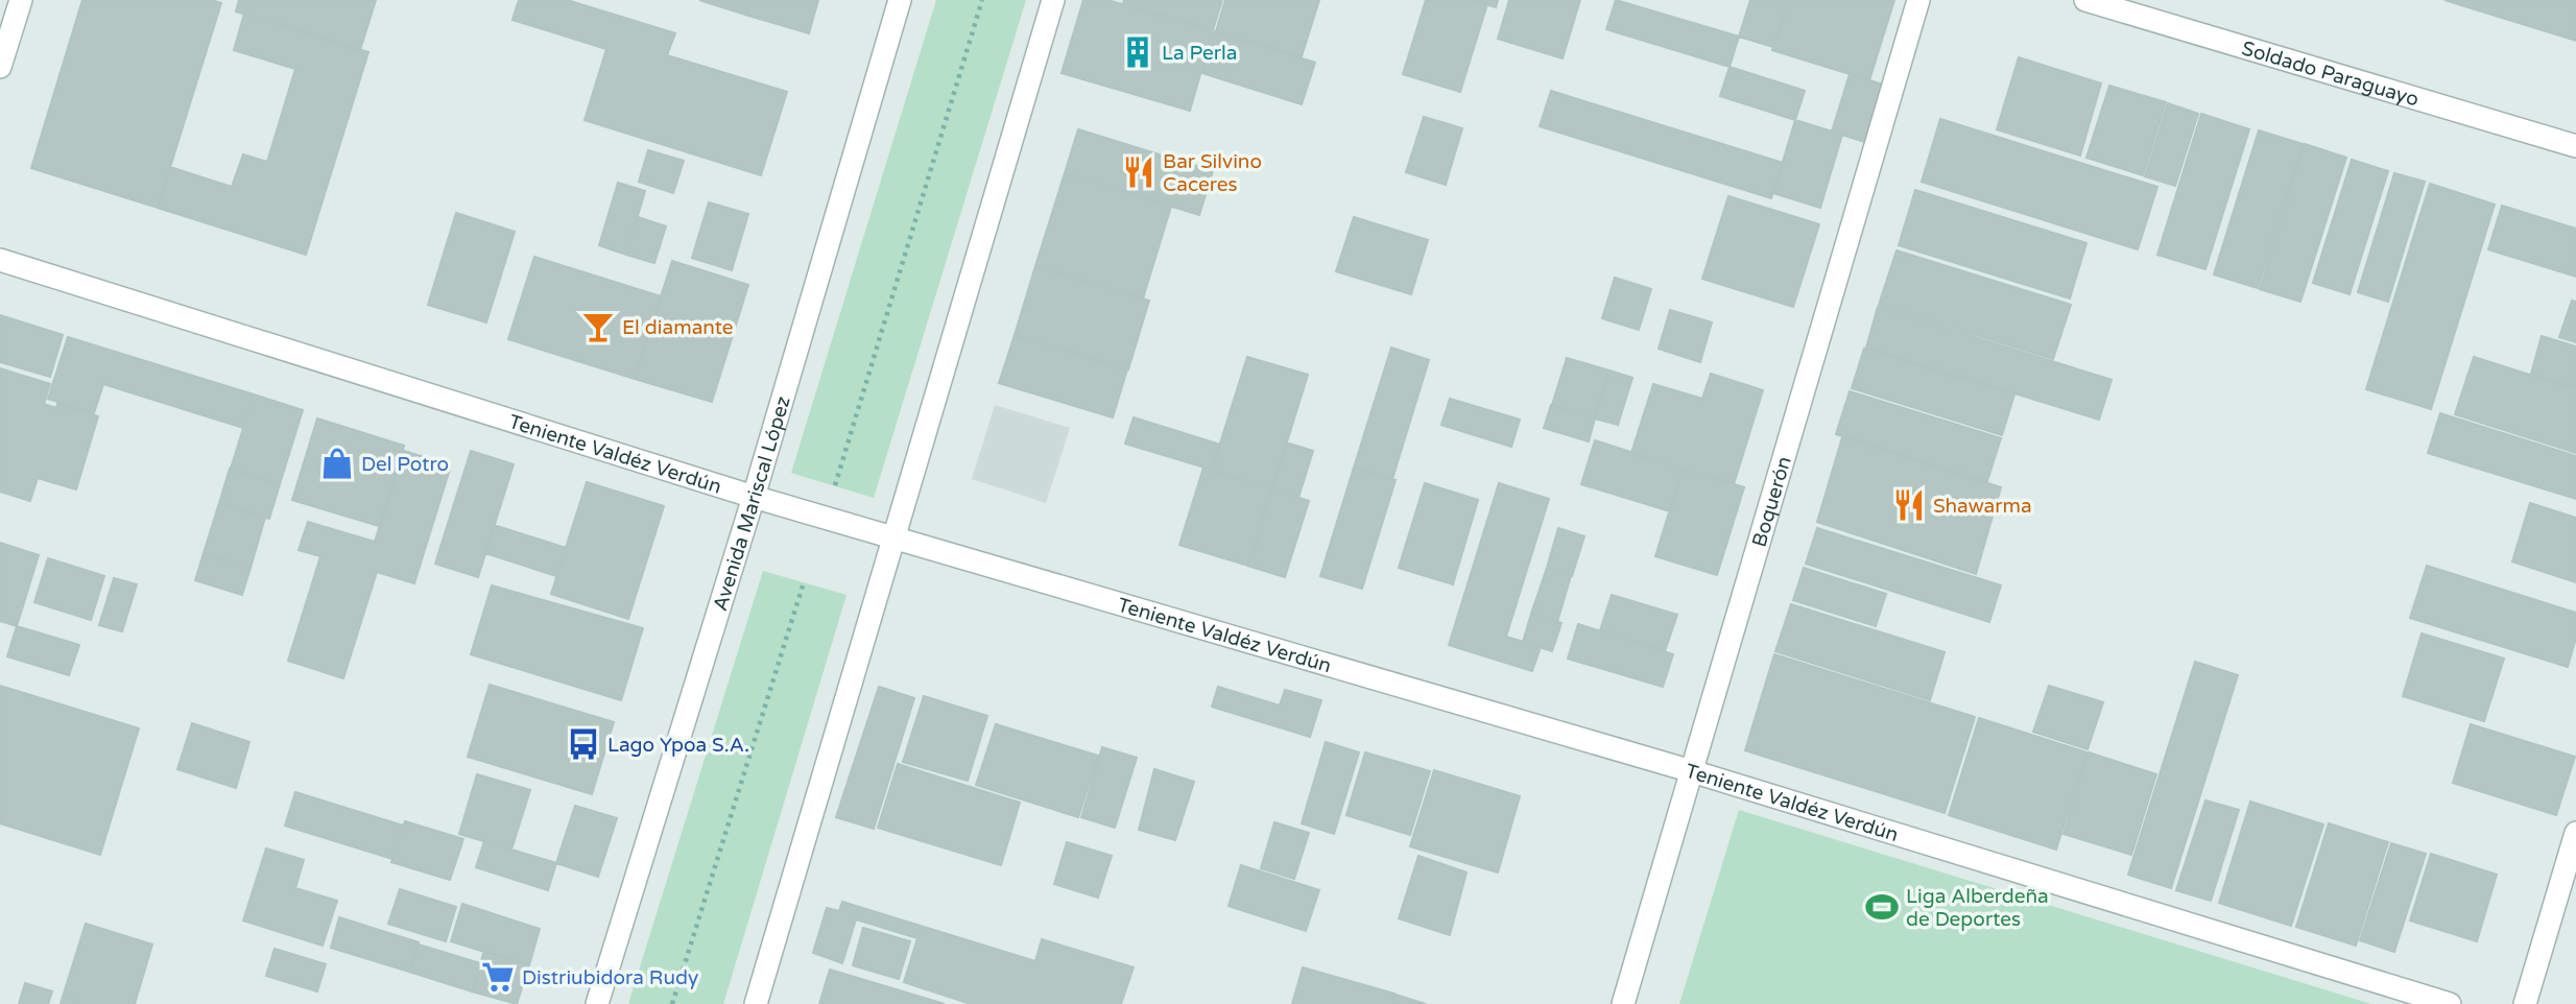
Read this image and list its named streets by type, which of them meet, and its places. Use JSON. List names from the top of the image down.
{
  "streets": {
    "street": [
      "Soldado Paraguayo",
      "Teniente Valdéz Verdún",
      "Boquerón",
      "Avenida Mariscal López"
    ]
  },
  "crossings": [
    ["Teniente Valdéz Verdún", "Boquerón"],
    ["Teniente Valdéz Verdún", "Avenida Mariscal López"]
  ],
  "places": {
    "building": ["La Perla"],
    "restaurant": ["Bar Silvino Caceres", "Shawarma"],
    "bar": ["El diamante"],
    "shop": ["Del Potro"],
    "bus stop": ["Lago Ypoa S.A."],
    "sports": ["Liga Alberdeña de Deportes"],
    "supermarket": ["Distriubidora Rudy"]
  }
}
